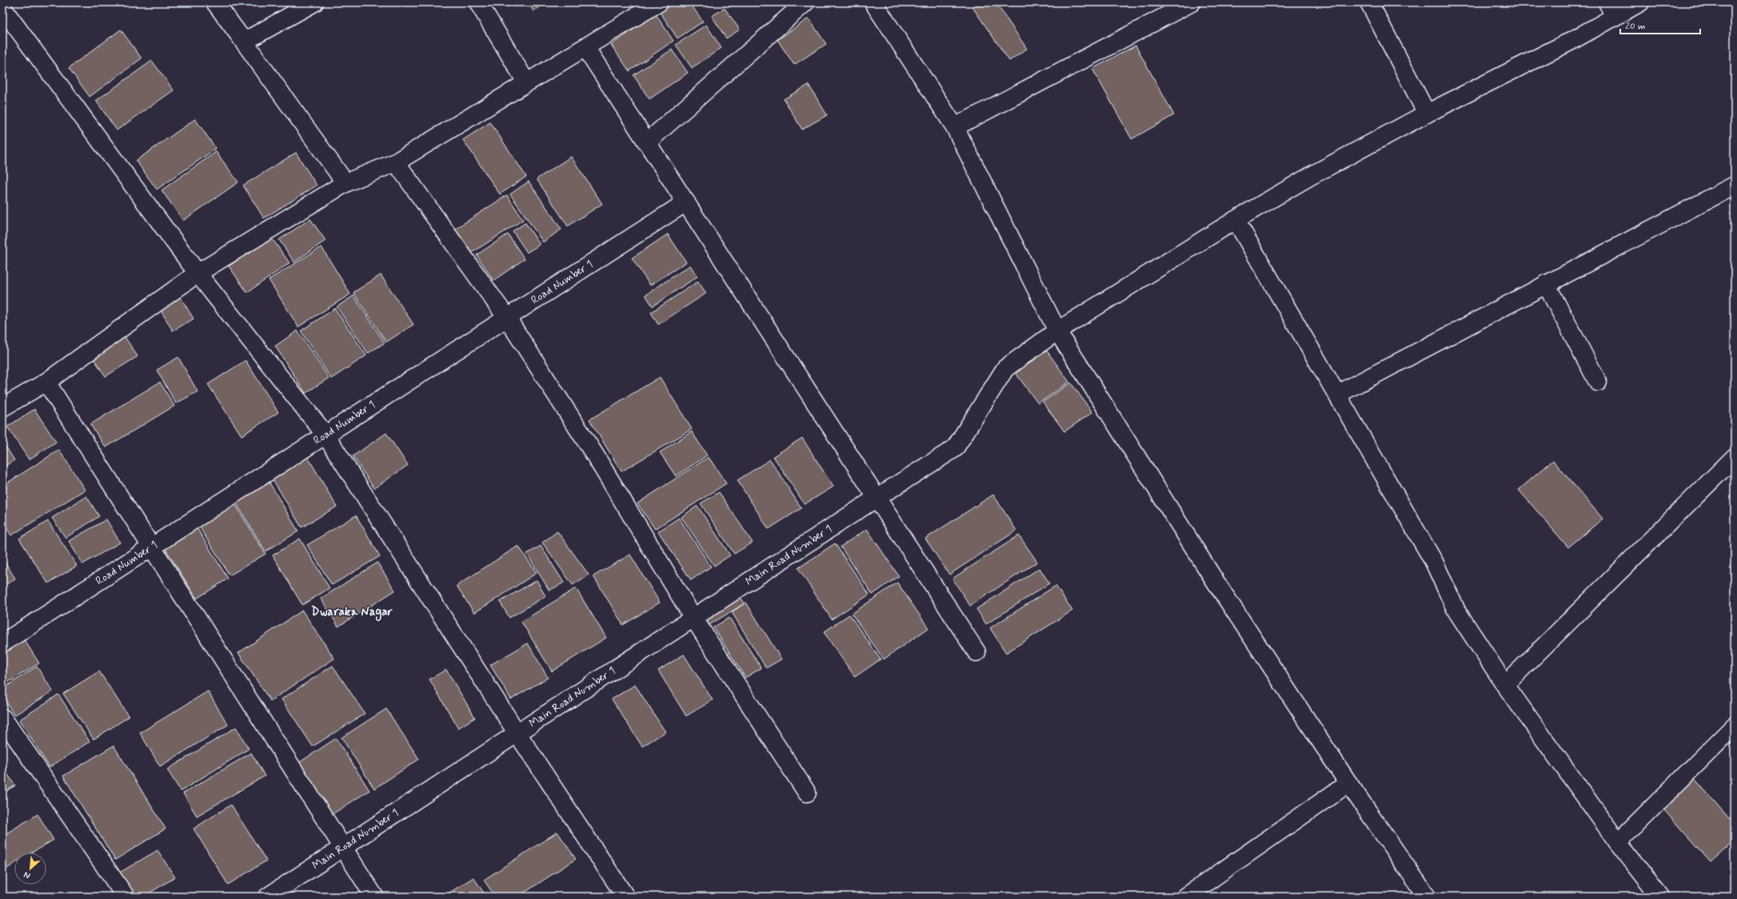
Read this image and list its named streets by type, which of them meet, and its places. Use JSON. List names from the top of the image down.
{
  "streets": {
    "street": ["Road Number 1", "Main Road Number 1"]
  },
  "districts": ["Dwaraka Nagar"],
  "scale_bar": "20 m",
  "north": "bottom left"
}
